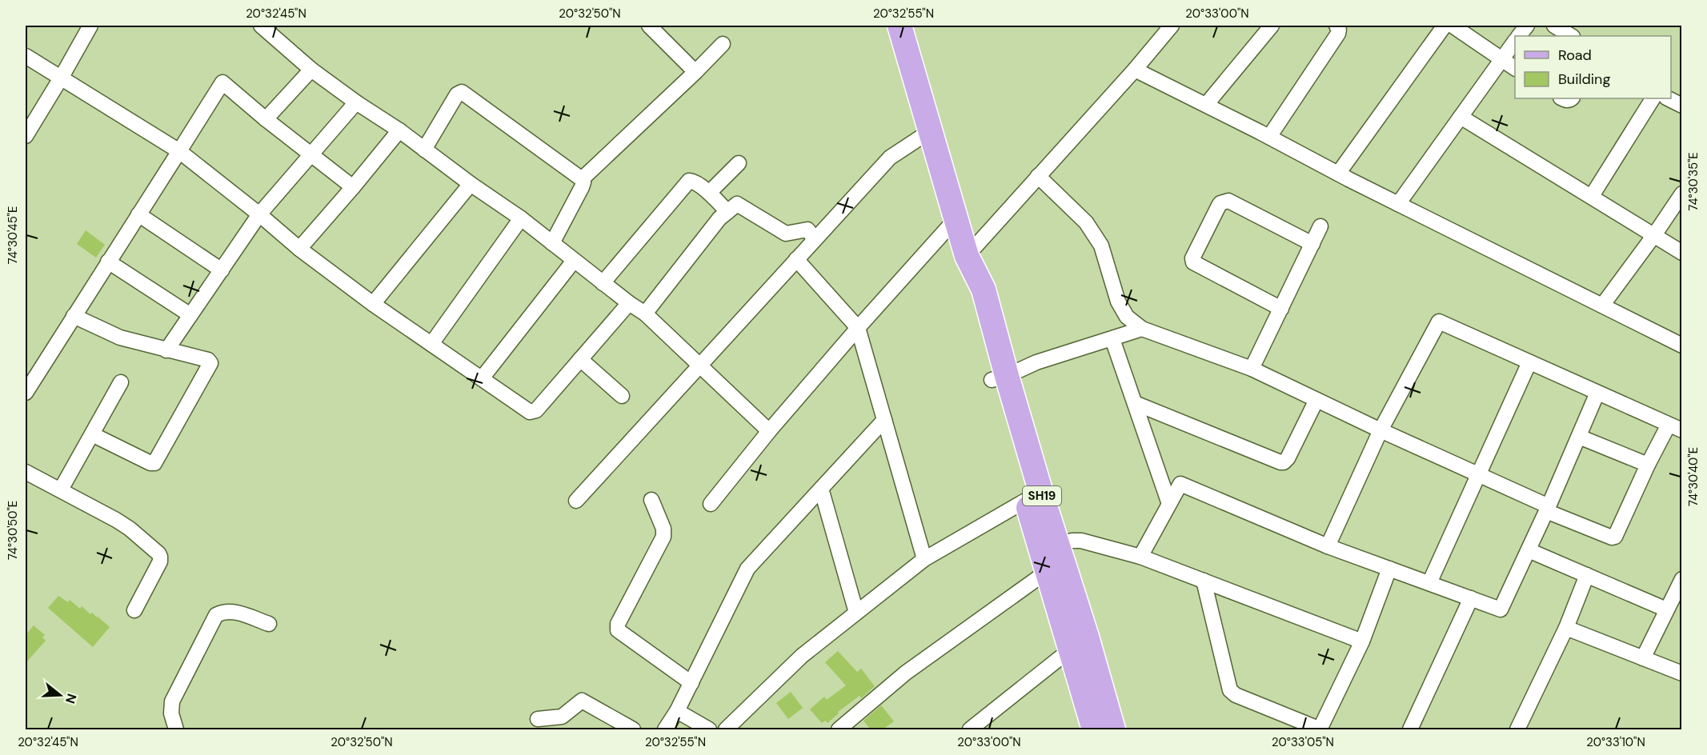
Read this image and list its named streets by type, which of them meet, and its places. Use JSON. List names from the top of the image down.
{
  "streets": {
    "main road": ["SH19"]
  },
  "legend": ["Road", "Building"],
  "north": "right",
  "coordinates": [
    "20°32'45\"N",
    "20°32'50\"N",
    "20°32'55\"N",
    "20°33'00\"N",
    "74°30'35\"E",
    "74°30'45\"E",
    "74°30'40\"E",
    "74°30'50\"E",
    "20°33'05\"N",
    "20°33'10\"N"
  ]
}
